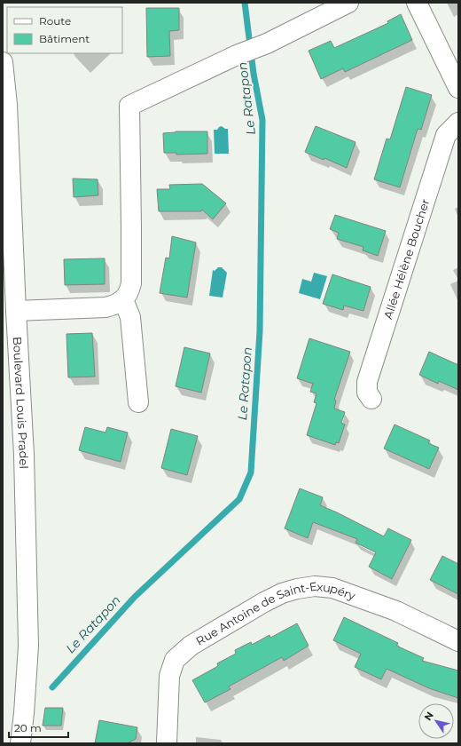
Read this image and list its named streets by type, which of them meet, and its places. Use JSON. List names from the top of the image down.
{
  "streets": {
    "street": ["Allée Hélène Boucher", "Boulevard Louis Pradel", "Rue Antoine de Saint-Exupéry"]
  },
  "water": ["Le Ratapon"],
  "legend": ["Route", "Bâtiment"],
  "scale_bar": "20 m",
  "north": "top left"
}
